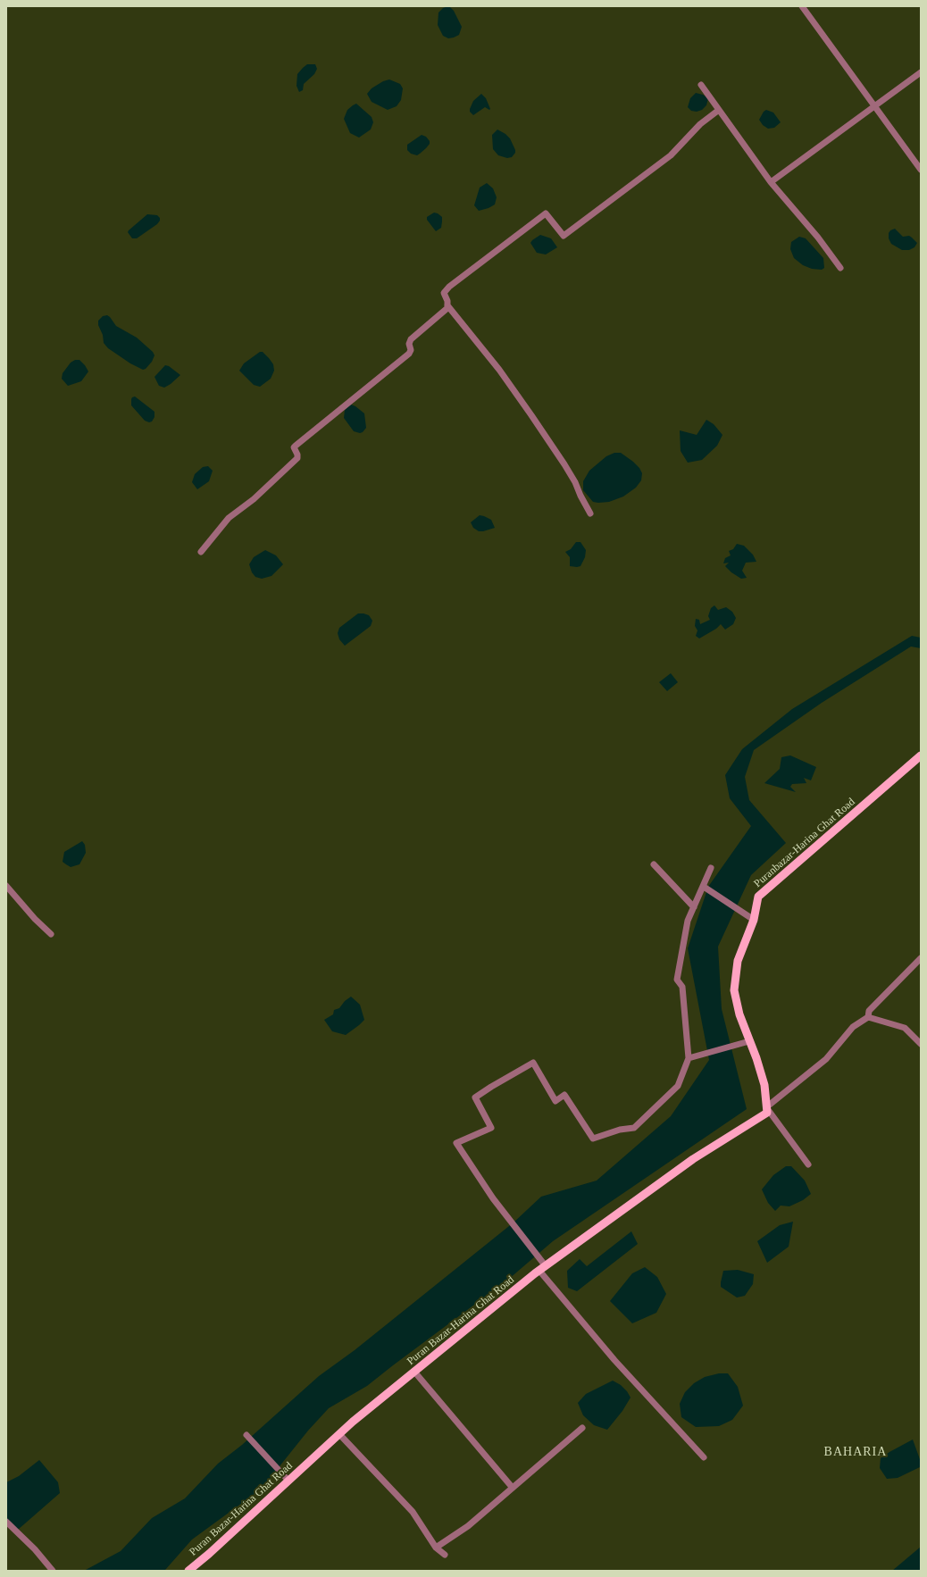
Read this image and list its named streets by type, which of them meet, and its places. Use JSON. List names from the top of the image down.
{
  "streets": {
    "main road": ["Puranbazar-Harina Ghat Road", "Puran Bazar-Harina Ghat Road"]
  },
  "crossings": [
    ["Puranbazar-Harina Ghat Road", "Puran Bazar-Harina Ghat Road"]
  ],
  "districts": ["BAHARIA"]
}
